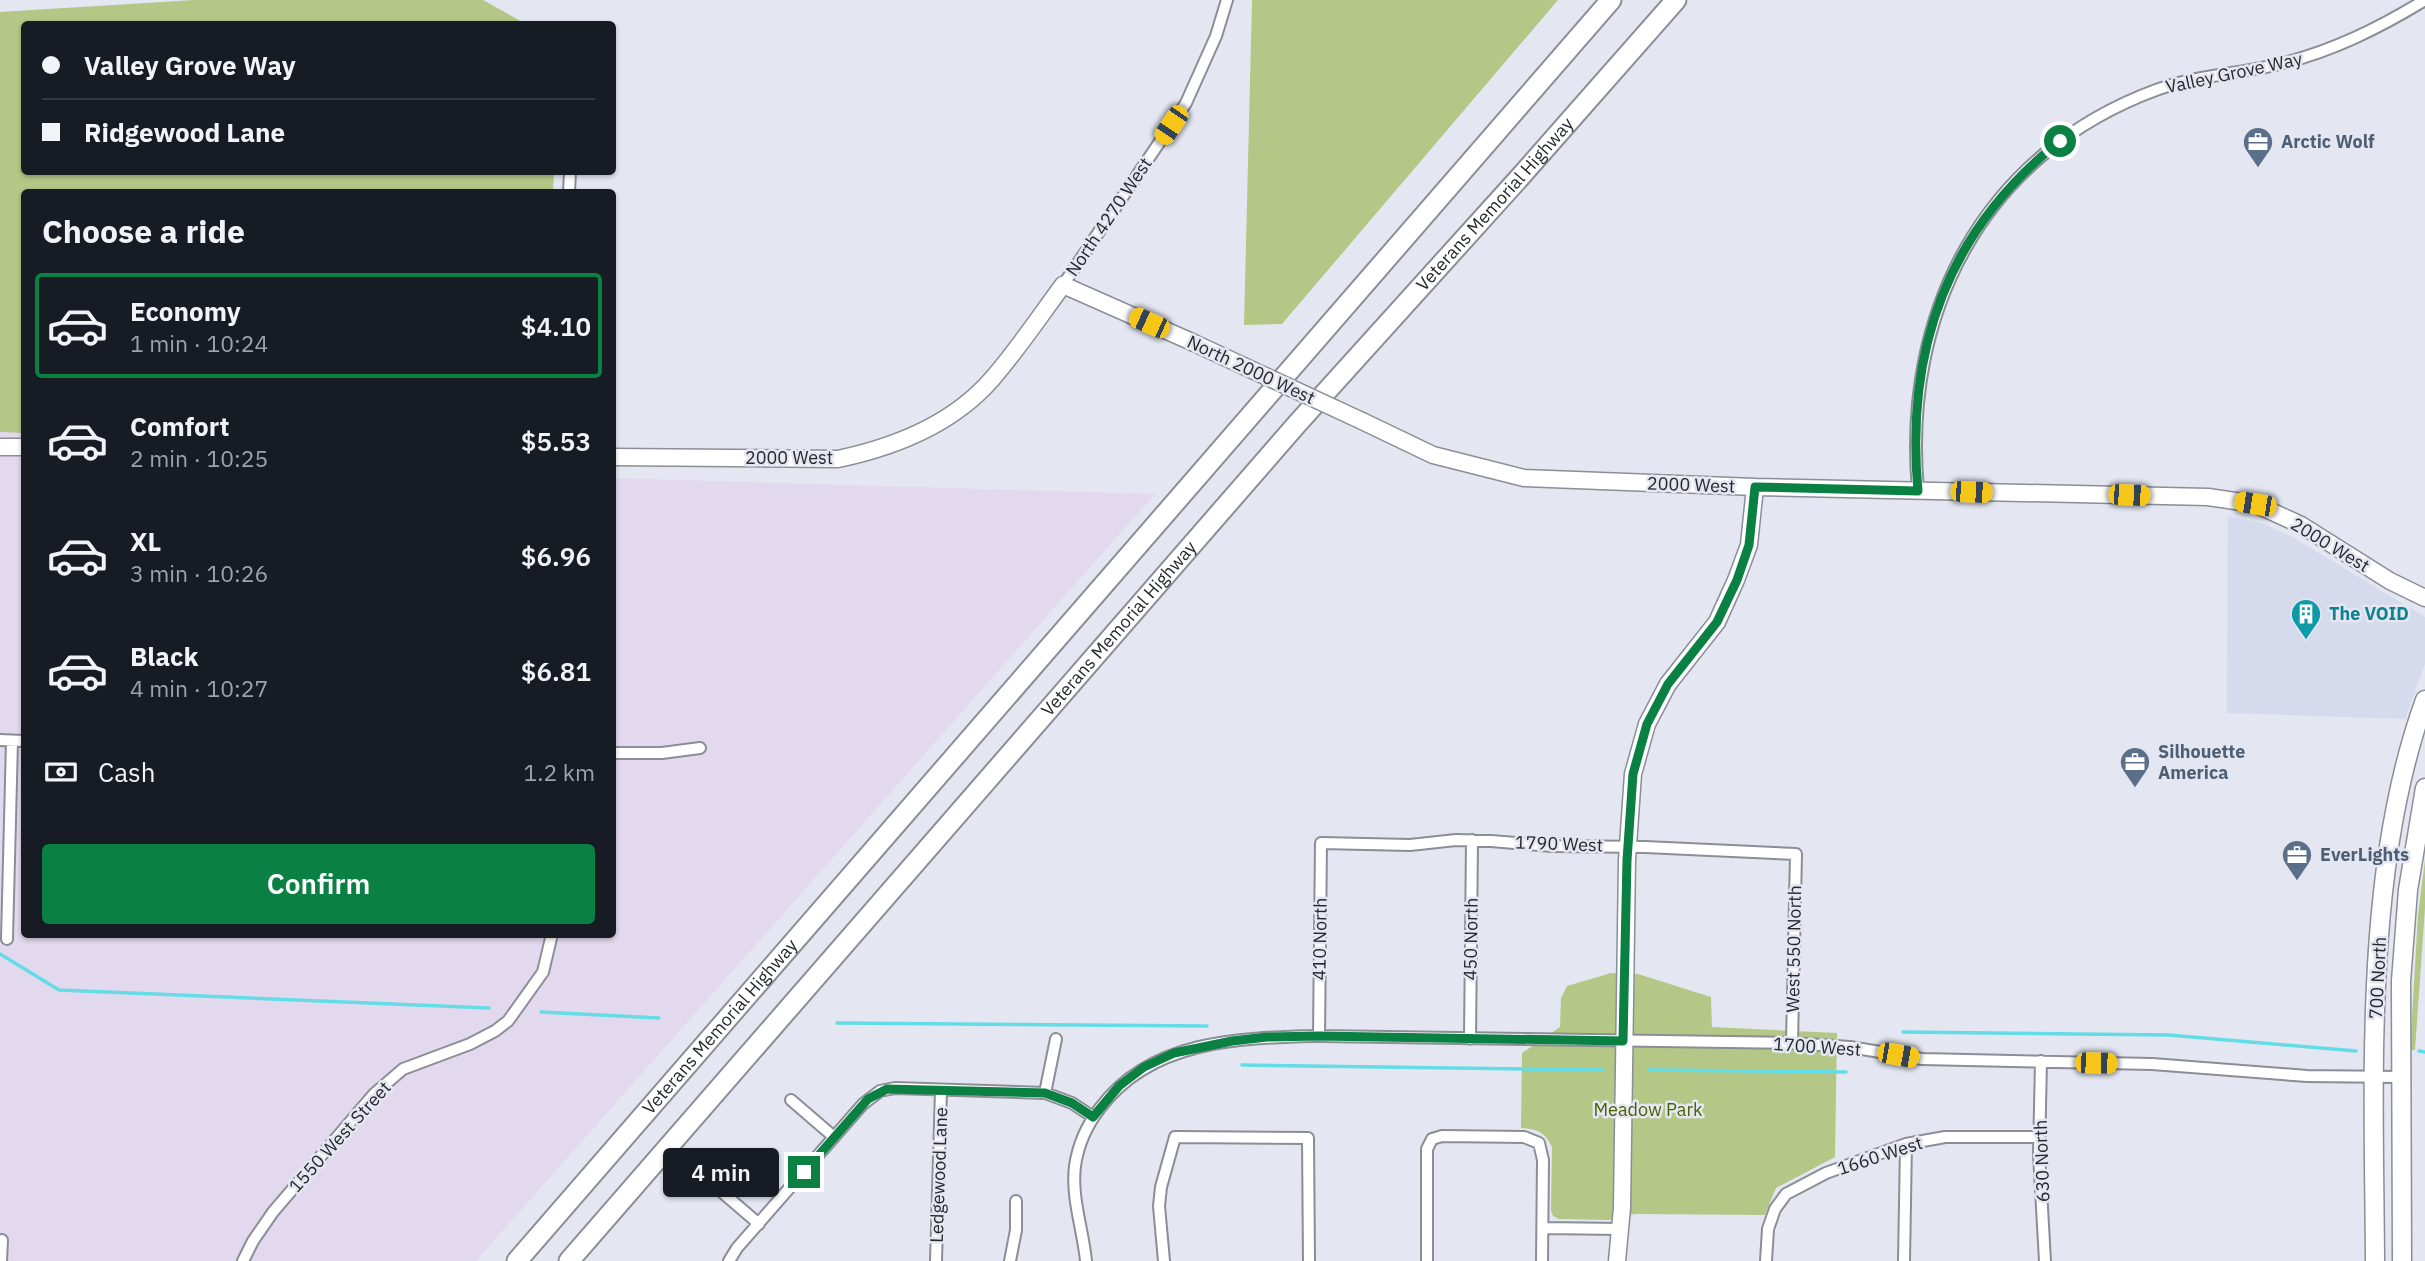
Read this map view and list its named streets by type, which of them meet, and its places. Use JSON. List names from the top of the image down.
{
  "streets": {
    "highway": ["Veterans Memorial Highway"],
    "main road": ["700 North"],
    "street": [
      "Valley Grove Way",
      "North 4270 West",
      "North 2000 West",
      "2000 West",
      "1790 West",
      "410 North",
      "450 North",
      "West 550 North",
      "1700 West",
      "1550 West Street",
      "1660 West",
      "630 North",
      "Ledgewood Lane"
    ]
  },
  "crossings": [
    ["Valley Grove Way", "2000 West"],
    ["North 4270 West", "North 2000 West"],
    ["North 4270 West", "2000 West"],
    ["North 2000 West", "2000 West"],
    ["1790 West", "410 North"],
    ["1790 West", "450 North"],
    ["1790 West", "West 550 North"],
    ["410 North", "1700 West"],
    ["450 North", "1700 West"],
    ["West 550 North", "1700 West"],
    ["700 North", "1700 West"],
    ["1700 West", "630 North"],
    ["1660 West", "630 North"]
  ],
  "parks": ["Meadow Park"],
  "places": {
    "office": ["Arctic Wolf", "Silhouette America", "EverLights"],
    "building": ["The VOID"]
  },
  "page": {
    "banner": ["Valley Grove Way", "Ridgewood Lane"],
    "heading": "Choose a ride",
    "list": [
      {
        "name": "Economy",
        "note": "1 min · 10:24",
        "value": "$4.10"
      },
      {
        "name": "Comfort",
        "note": "2 min · 10:25",
        "value": "$5.53"
      },
      {
        "name": "XL",
        "note": "3 min · 10:26",
        "value": "$6.96"
      },
      {
        "name": "Black",
        "note": "4 min · 10:27",
        "value": "$6.81"
      }
    ],
    "pay": ["Cash", "1.2 km"],
    "buttons": "Confirm",
    "bubble": "4 min"
  }
}
